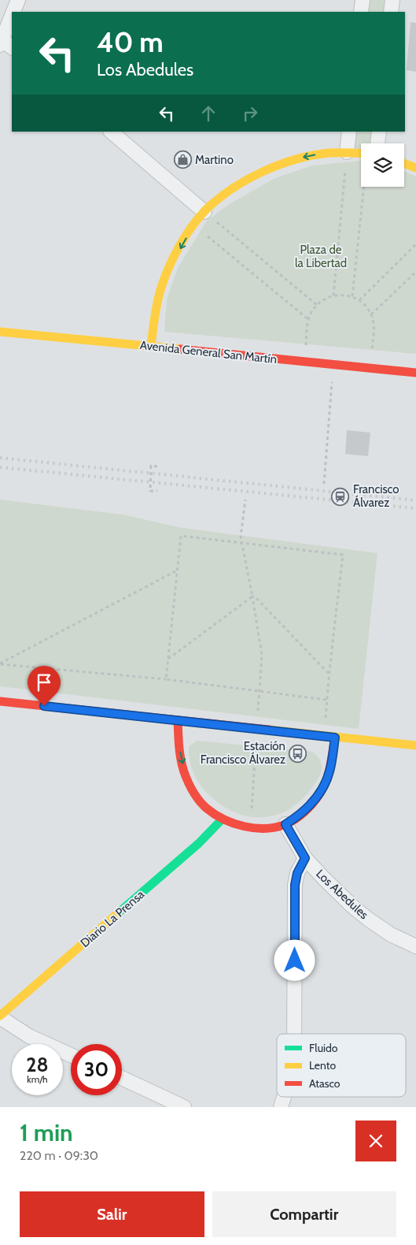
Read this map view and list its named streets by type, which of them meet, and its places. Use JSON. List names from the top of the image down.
{
  "streets": {
    "street": ["Avenida General San Martín", "Los Abedules", "Diario La Prensa"]
  },
  "parks": ["Plaza de la Libertad"],
  "places": {
    "shop": ["Martino"],
    "station": ["Francisco Álvarez"],
    "bus stop": ["Estación Francisco Álvarez"]
  },
  "legend": ["Fluido", "Lento", "Atasco"],
  "page": {
    "turn": ["40 m", "Los Abedules"],
    "speed": "28 km/h",
    "limit": "30",
    "heading": ["1 min", "220 m · 09:30"],
    "buttons": ["Salir", "Compartir"]
  }
}
